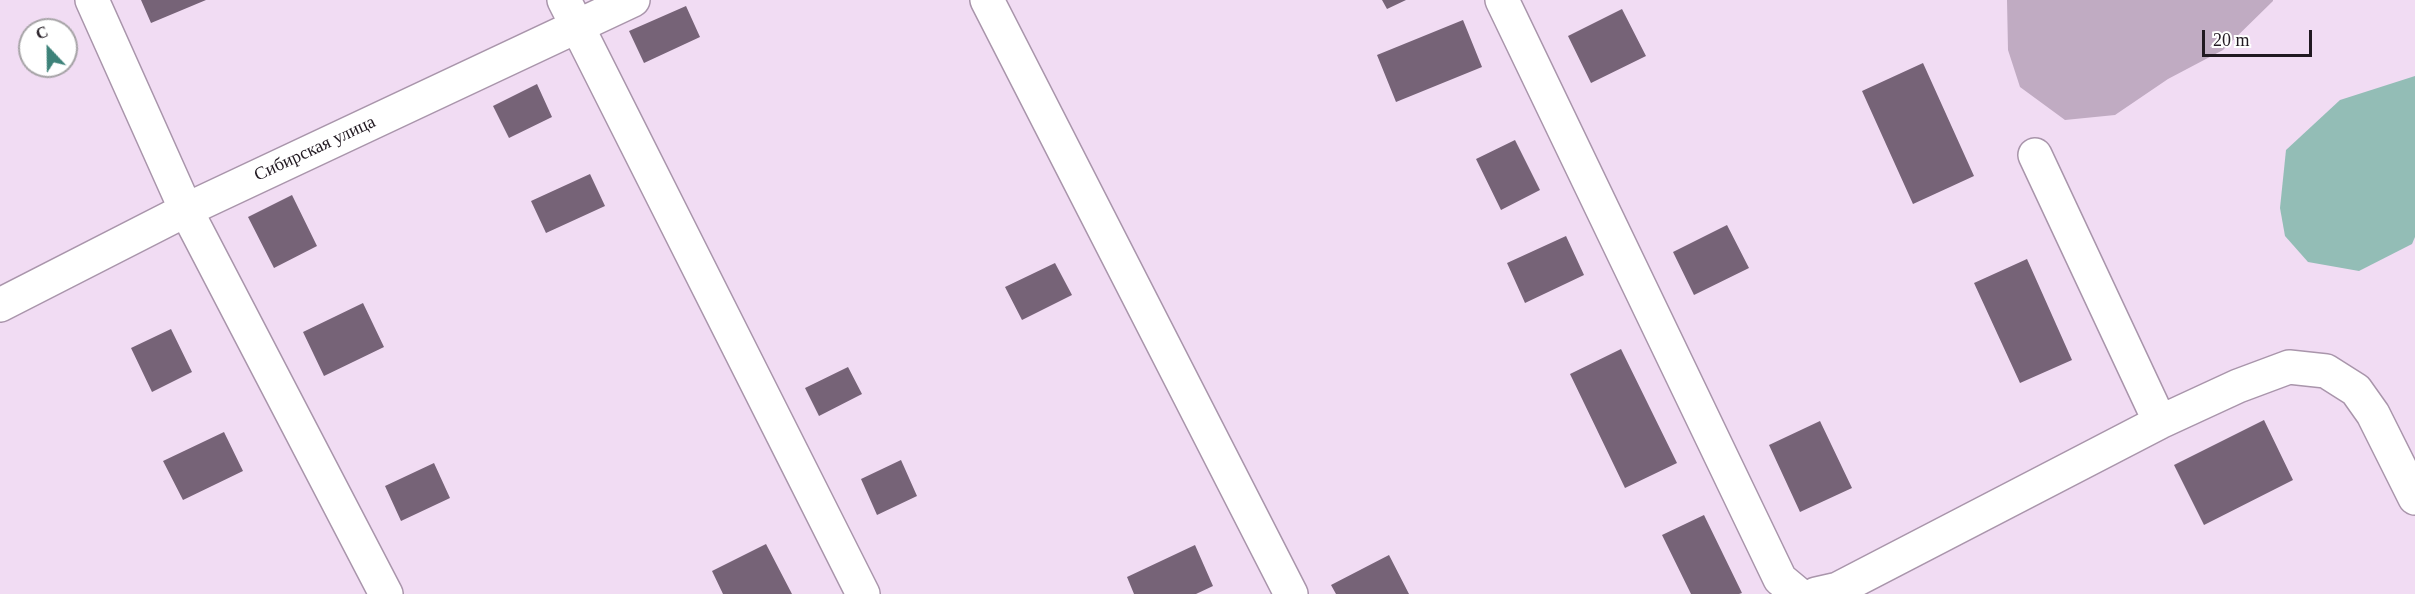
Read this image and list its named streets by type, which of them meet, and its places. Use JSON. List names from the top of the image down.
{
  "streets": {
    "street": ["Сибирская улица"]
  },
  "scale_bar": "20 m",
  "north": "top"
}
